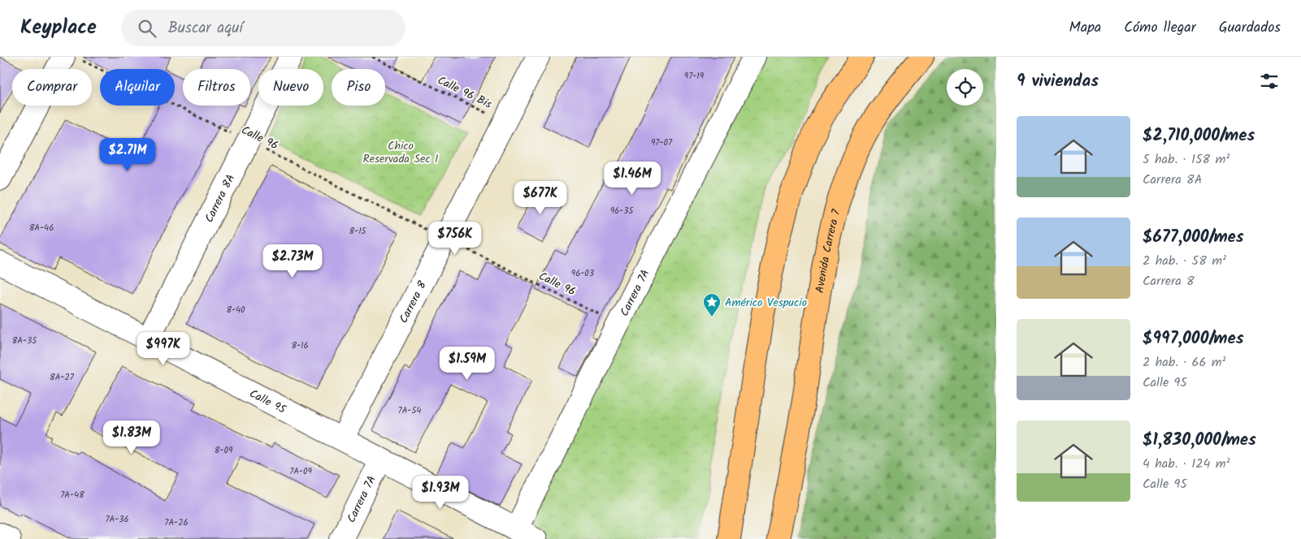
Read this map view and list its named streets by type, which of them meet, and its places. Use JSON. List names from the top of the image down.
{
  "streets": {
    "main road": ["Avenida Carrera 7"],
    "street": [
      "Carrera 8A",
      "Carrera 7A",
      "Carrera 8",
      "Calle 95"
    ],
    "path": ["Calle 96 Bis", "Calle 96"]
  },
  "crossings": [
    ["Calle 96 Bis", "Carrera 8"],
    ["Calle 96", "Carrera 8A"],
    ["Calle 96", "Carrera 7A"],
    ["Calle 96", "Carrera 8"],
    ["Carrera 8A", "Calle 95"],
    ["Carrera 7A", "Calle 95"],
    ["Carrera 8", "Calle 95"]
  ],
  "parks": ["Chico Reservada Sec I"],
  "places": {
    "place": ["Américo Vespucio"]
  },
  "house_numbers": [
    "97-19",
    "97-07",
    "96-35",
    "8A-46",
    "8-15",
    "96-03",
    "8-40",
    "8A-35",
    "8-16",
    "8A-27",
    "7A-54",
    "8-09",
    "7A-09",
    "7A-48",
    "7A-36",
    "7A-26"
  ],
  "page": {
    "header": "Keyplace",
    "search": "Buscar aquí",
    "nav": ["Mapa", "Cómo llegar", "Guardados"],
    "heading": "9 viviendas",
    "chip": [
      "Comprar",
      "Alquilar",
      "Filtros",
      "Nuevo",
      "Piso"
    ],
    "list": [
      {
        "name": "$2,710,000/mes",
        "note": "5 hab. · 158 m² · Carrera 8A"
      },
      {
        "name": "$677,000/mes",
        "note": "2 hab. · 58 m² · Carrera 8"
      },
      {
        "name": "$997,000/mes",
        "note": "2 hab. · 66 m² · Calle 95"
      },
      {
        "name": "$1,830,000/mes",
        "note": "4 hab. · 124 m² · Calle 95"
      }
    ],
    "price": [
      "$2.71M",
      "$1.46M",
      "$677K",
      "$756K",
      "$2.73M",
      "$997K",
      "$1.59M",
      "$1.83M",
      "$1.93M"
    ]
  }
}
